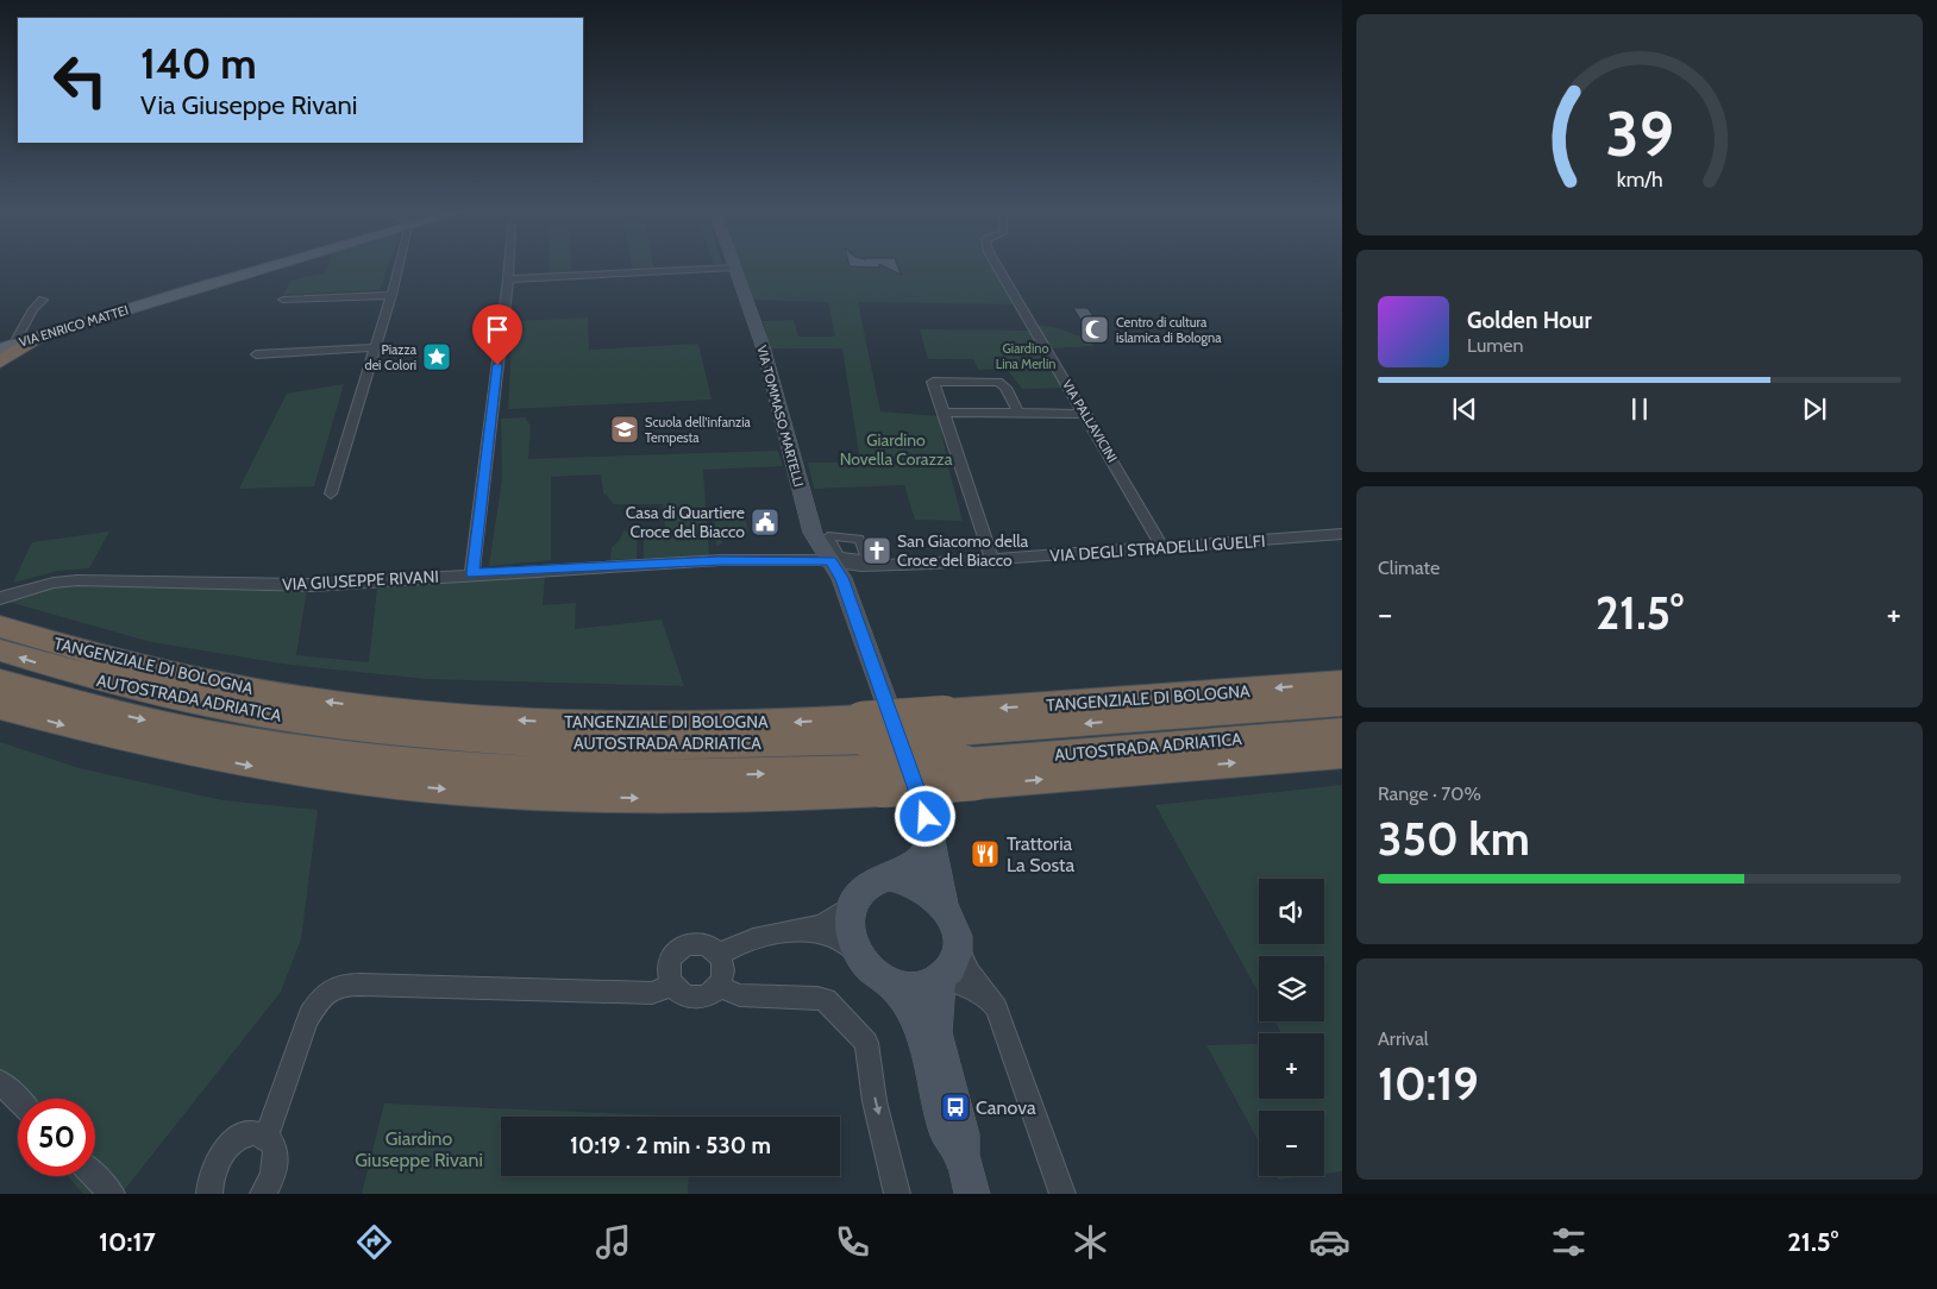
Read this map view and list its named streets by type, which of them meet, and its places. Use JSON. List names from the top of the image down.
{
  "streets": {
    "highway": ["TANGENZIALE DI BOLOGNA", "AUTOSTRADA ADRIATICA"],
    "main road": ["VIA ENRICO MATTEI", "VIA TOMMASO MARTELLI"],
    "street": ["VIA PALLAVICINI", "VIA DEGLI STRADELLI GUELFI", "VIA GIUSEPPE RIVANI"]
  },
  "crossings": [
    ["VIA TOMMASO MARTELLI", "VIA DEGLI STRADELLI GUELFI"],
    ["VIA TOMMASO MARTELLI", "VIA GIUSEPPE RIVANI"],
    ["VIA PALLAVICINI", "VIA DEGLI STRADELLI GUELFI"],
    ["VIA DEGLI STRADELLI GUELFI", "VIA GIUSEPPE RIVANI"],
    ["TANGENZIALE DI BOLOGNA", "AUTOSTRADA ADRIATICA"]
  ],
  "parks": ["Giardino Lina Merlin", "Giardino Novella Corazza", "Giardino Giuseppe Rivani"],
  "places": {
    "mosque": ["Centro di cultura islamica di Bologna"],
    "place": ["Piazza dei Colori"],
    "school or university": ["Scuola dell'infanzia Tempesta"],
    "public building": ["Casa di Quartiere Croce del Biacco"],
    "church": ["San Giacomo della Croce del Biacco"],
    "restaurant": ["Trattoria La Sosta"],
    "bus stop": ["Canova"]
  },
  "page": {
    "turn": ["140 m", "Via Giuseppe Rivani"],
    "song": ["Golden Hour", "Lumen"],
    "tile": [
      "Climate",
      ["Range · 70%", "350 km"],
      ["Arrival", "10:19"]
    ],
    "heat": ["−", "21.5°", "+"],
    "map_buttons": ["+", "−"],
    "limit": "50",
    "trip": "10:19 · 2 min · 530 m",
    "tabs": ["10:17", "21.5°"],
    "gauge": ["39", "km/h"]
  }
}
